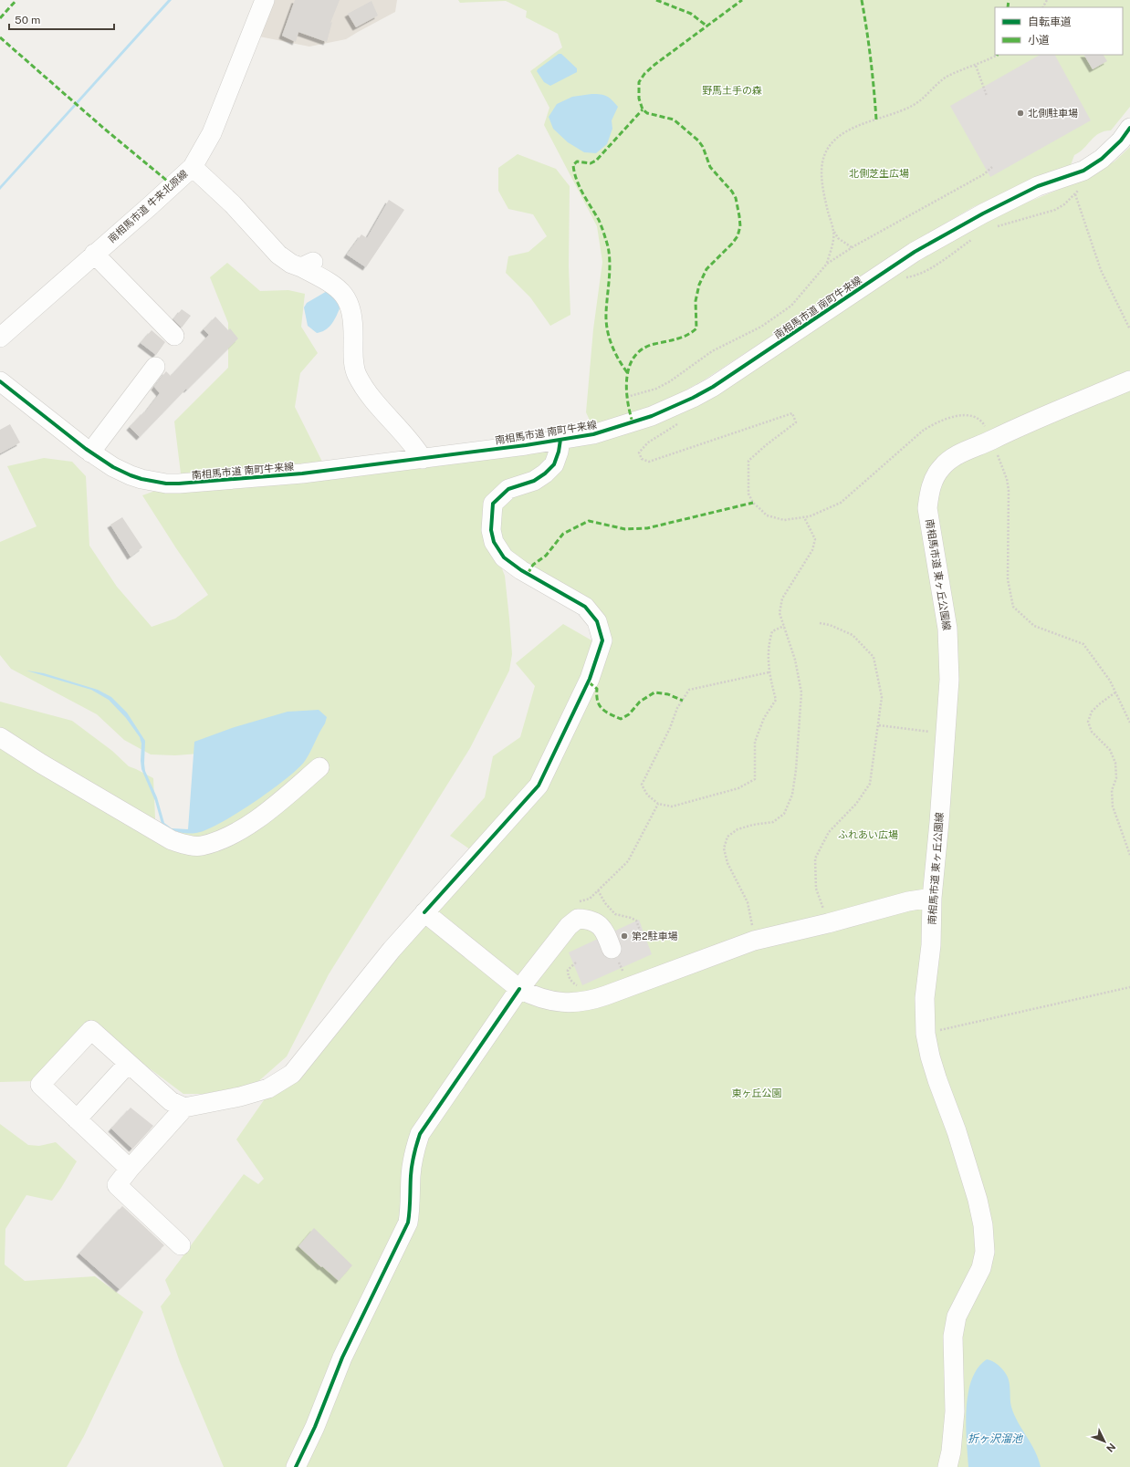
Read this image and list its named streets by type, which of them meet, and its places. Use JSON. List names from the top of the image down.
{
  "streets": {
    "street": ["南相馬市道 牛来北原線", "南相馬市道 南町牛来線", "南相馬市道 東ヶ丘公園線"]
  },
  "water": ["折ヶ沢溜池"],
  "parks": [
    "野馬土手の森",
    "北側芝生広場",
    "ふれあい広場",
    "東ヶ丘公園"
  ],
  "places": ["北側駐車場", "第2駐車場"],
  "legend": ["自転車道", "小道"],
  "scale_bar": "50 m",
  "north": "bottom right"
}
